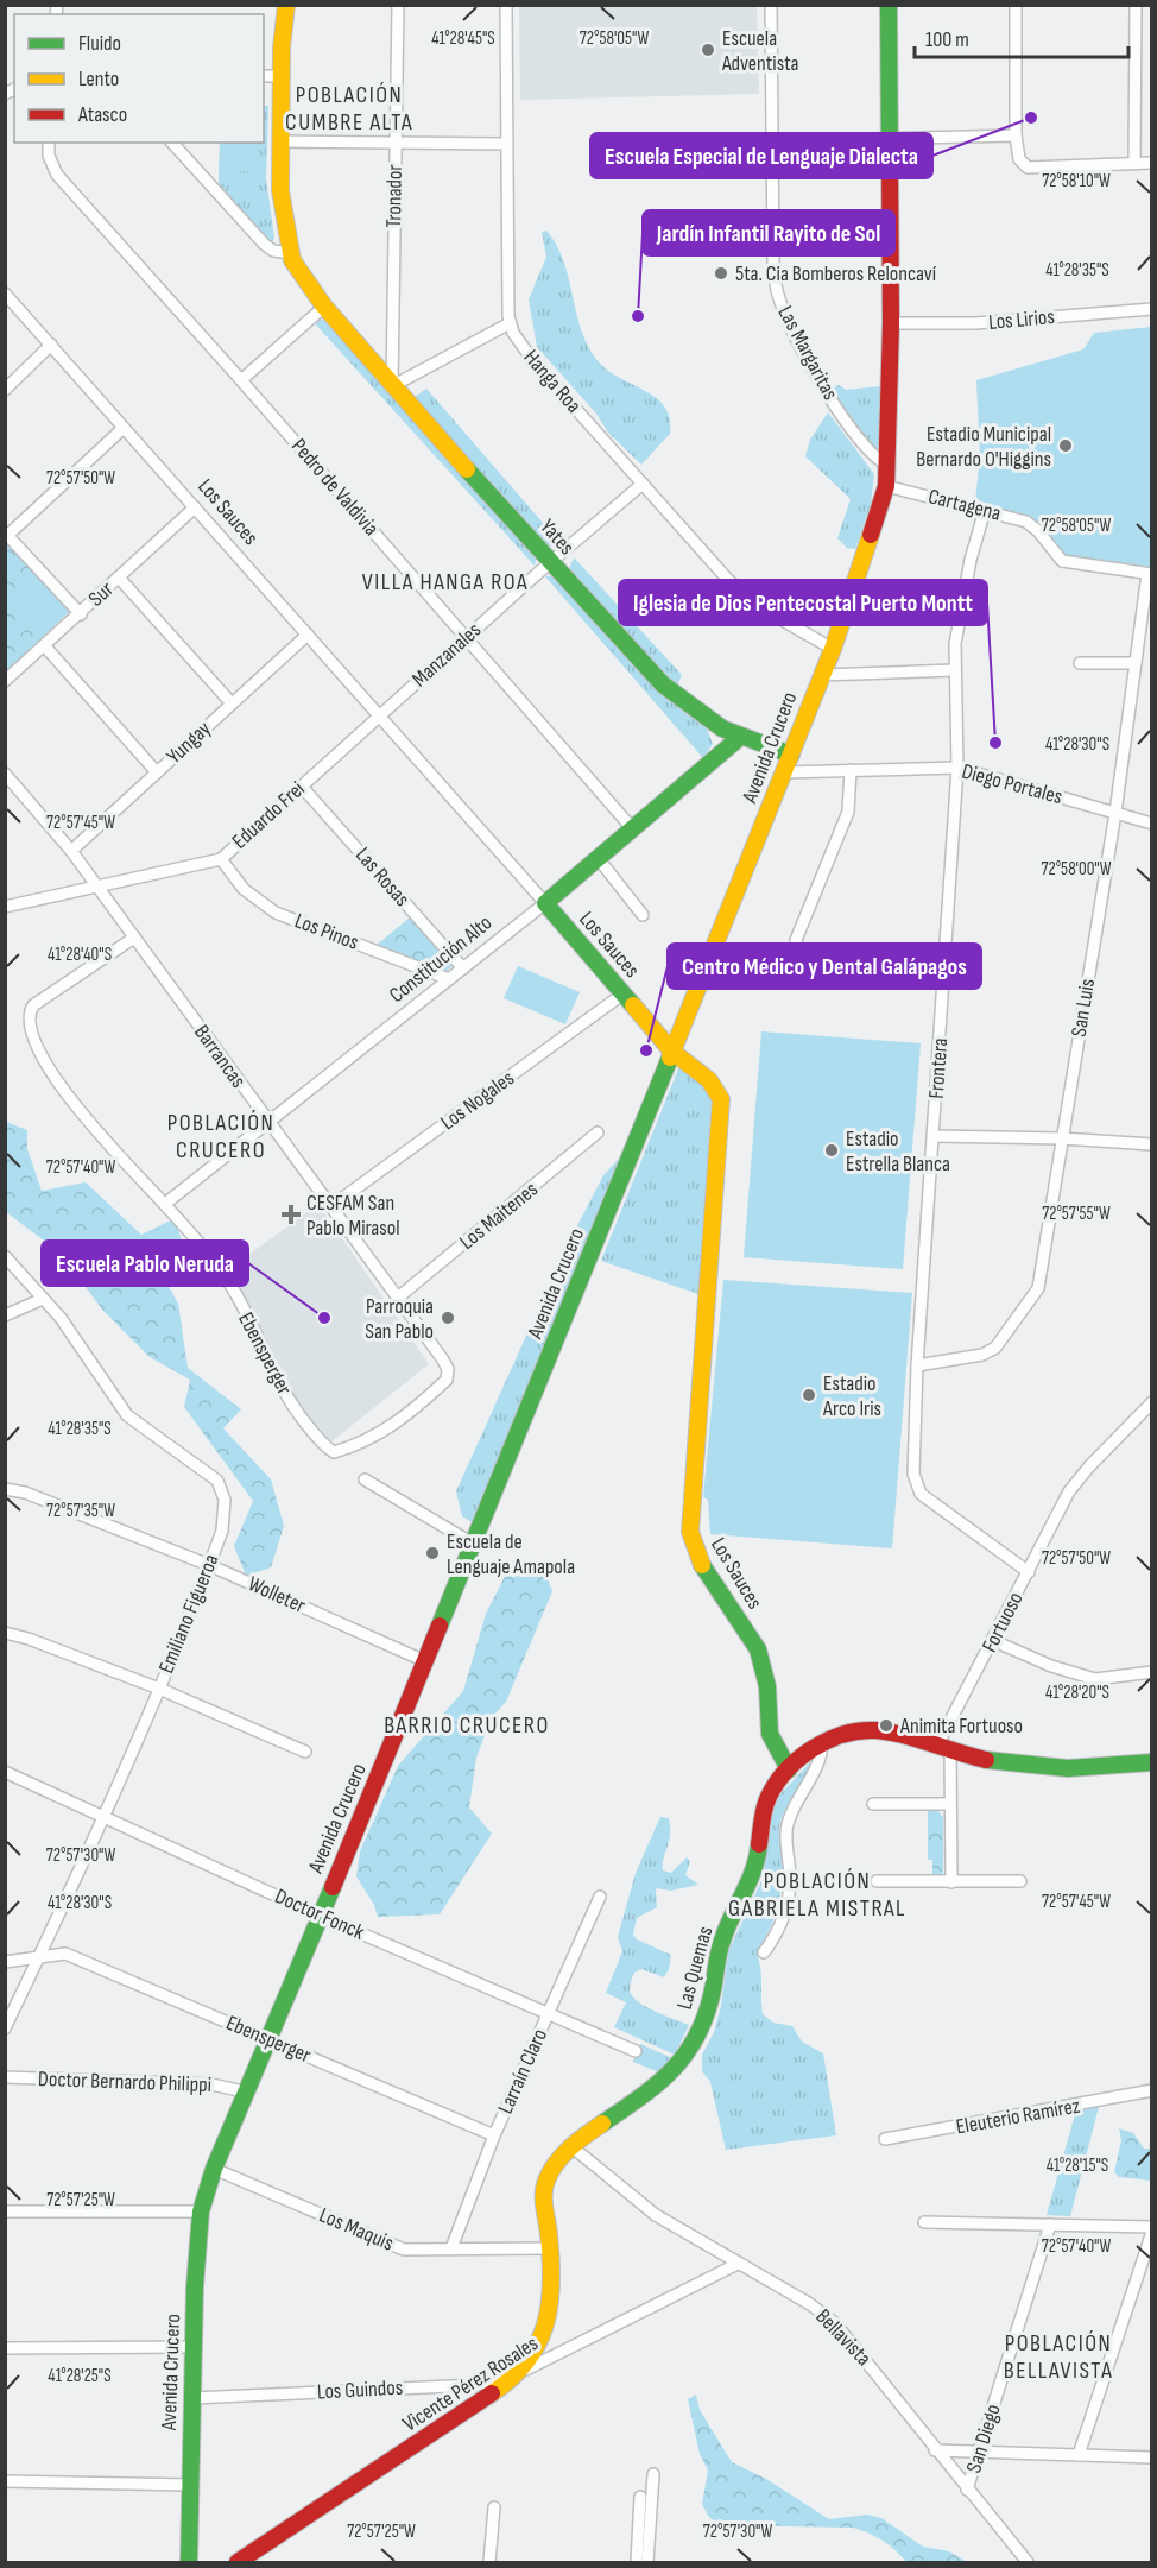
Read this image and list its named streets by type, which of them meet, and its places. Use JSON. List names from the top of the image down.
{
  "streets": {
    "main road": [
      "Los Sauces",
      "Yates",
      "Avenida Crucero",
      "Constitución Alto",
      "Las Quemas",
      "Vicente Pérez Rosales"
    ],
    "street": [
      "Tronador",
      "Los Lirios",
      "Las Margaritas",
      "Hanga Roa",
      "Pedro de Valdivia",
      "Cartagena",
      "Sur",
      "Manzanales",
      "Yungay",
      "Diego Portales",
      "Eduardo Frei",
      "Las Rosas",
      "Los Pinos",
      "San Luis",
      "Barrancas",
      "Frontera",
      "Los Nogales",
      "Los Maitenes",
      "Ebensperger",
      "Wolleter",
      "Emiliano Figueroa",
      "Fortuoso",
      "Doctor Fonck",
      "Larraín Claro",
      "Doctor Bernardo Philippi",
      "Eleuterio Ramírez",
      "Los Maquis",
      "Bellavista",
      "Los Guindos",
      "San Diego"
    ]
  },
  "crossings": [
    ["Tronador", "Yates"],
    ["Los Lirios", "Avenida Crucero"],
    ["Las Margaritas", "Avenida Crucero"],
    ["Hanga Roa", "Manzanales"],
    ["Hanga Roa", "Avenida Crucero"],
    ["Pedro de Valdivia", "Manzanales"],
    ["Pedro de Valdivia", "Constitución Alto"],
    ["Cartagena", "Avenida Crucero"],
    ["Cartagena", "San Luis"],
    ["Cartagena", "Frontera"],
    ["Los Sauces", "Sur"],
    ["Los Sauces", "Manzanales"],
    ["Los Sauces", "Yungay"],
    ["Los Sauces", "Avenida Crucero"],
    ["Los Sauces", "Eduardo Frei"],
    ["Los Sauces", "Constitución Alto"],
    ["Los Sauces", "Los Nogales"],
    ["Los Sauces", "Las Quemas"],
    ["Yates", "Manzanales"],
    ["Yates", "Avenida Crucero"],
    ["Yates", "Constitución Alto"],
    ["Manzanales", "Eduardo Frei"],
    ["Yungay", "Barrancas"],
    ["Avenida Crucero", "Diego Portales"],
    ["Avenida Crucero", "Ebensperger"],
    ["Avenida Crucero", "Wolleter"],
    ["Avenida Crucero", "Doctor Fonck"],
    ["Avenida Crucero", "Doctor Bernardo Philippi"],
    ["Avenida Crucero", "Los Maquis"],
    ["Avenida Crucero", "Los Guindos"],
    ["Diego Portales", "San Luis"],
    ["Diego Portales", "Frontera"],
    ["Eduardo Frei", "Las Rosas"],
    ["Eduardo Frei", "Los Pinos"],
    ["Eduardo Frei", "Barrancas"],
    ["Las Rosas", "Constitución Alto"],
    ["Los Pinos", "Constitución Alto"],
    ["Constitución Alto", "Barrancas"],
    ["Constitución Alto", "Ebensperger"],
    ["San Luis", "Frontera"],
    ["Barrancas", "Los Nogales"],
    ["Barrancas", "Los Maitenes"],
    ["Barrancas", "Ebensperger"],
    ["Frontera", "Fortuoso"],
    ["Ebensperger", "Emiliano Figueroa"],
    ["Ebensperger", "Larraín Claro"],
    ["Wolleter", "Emiliano Figueroa"],
    ["Emiliano Figueroa", "Doctor Fonck"],
    ["Fortuoso", "Las Quemas"],
    ["Doctor Fonck", "Larraín Claro"],
    ["Las Quemas", "Los Maquis"],
    ["Las Quemas", "Bellavista"],
    ["Las Quemas", "Vicente Pérez Rosales"],
    ["Las Quemas", "Los Guindos"],
    ["Larraín Claro", "Los Maquis"],
    ["Bellavista", "Vicente Pérez Rosales"],
    ["Bellavista", "San Diego"],
    ["Vicente Pérez Rosales", "Los Guindos"]
  ],
  "districts": [
    "POBLACIÓN CUMBRE ALTA",
    "VILLA HANGA ROA",
    "POBLACIÓN CRUCERO",
    "BARRIO CRUCERO",
    "POBLACIÓN GABRIELA MISTRAL",
    "POBLACIÓN BELLAVISTA"
  ],
  "places": {
    "other": [
      "Escuela Adventista",
      "Escuela Especial de Lenguaje Dialecta",
      "5ta. Cia Bomberos Reloncaví",
      "Jardín Infantil Rayito de Sol",
      "Estadio Municipal Bernardo O'Higgins",
      "Iglesia de Dios Pentecostal Puerto Montt",
      "Centro Médico y Dental Galápagos",
      "Estadio Estrella Blanca",
      "Escuela Pablo Neruda",
      "Parroquia San Pablo",
      "Estadio Arco Iris",
      "Escuela de Lenguaje Amapola",
      "Animita Fortuoso"
    ],
    "health": ["CESFAM San Pablo Mirasol"]
  },
  "legend": ["Fluido", "Lento", "Atasco"],
  "scale_bar": "100 m",
  "coordinates": [
    "72°58'05\"W",
    "41°28'45\"S",
    "72°58'10\"W",
    "41°28'35\"S",
    "72°57'50\"W",
    "41°28'30\"S",
    "72°57'45\"W",
    "72°58'00\"W",
    "41°28'40\"S",
    "72°57'40\"W",
    "72°57'55\"W",
    "72°57'35\"W",
    "41°28'20\"S",
    "72°57'30\"W",
    "41°28'15\"S",
    "72°57'25\"W",
    "41°28'25\"S"
  ]
}
